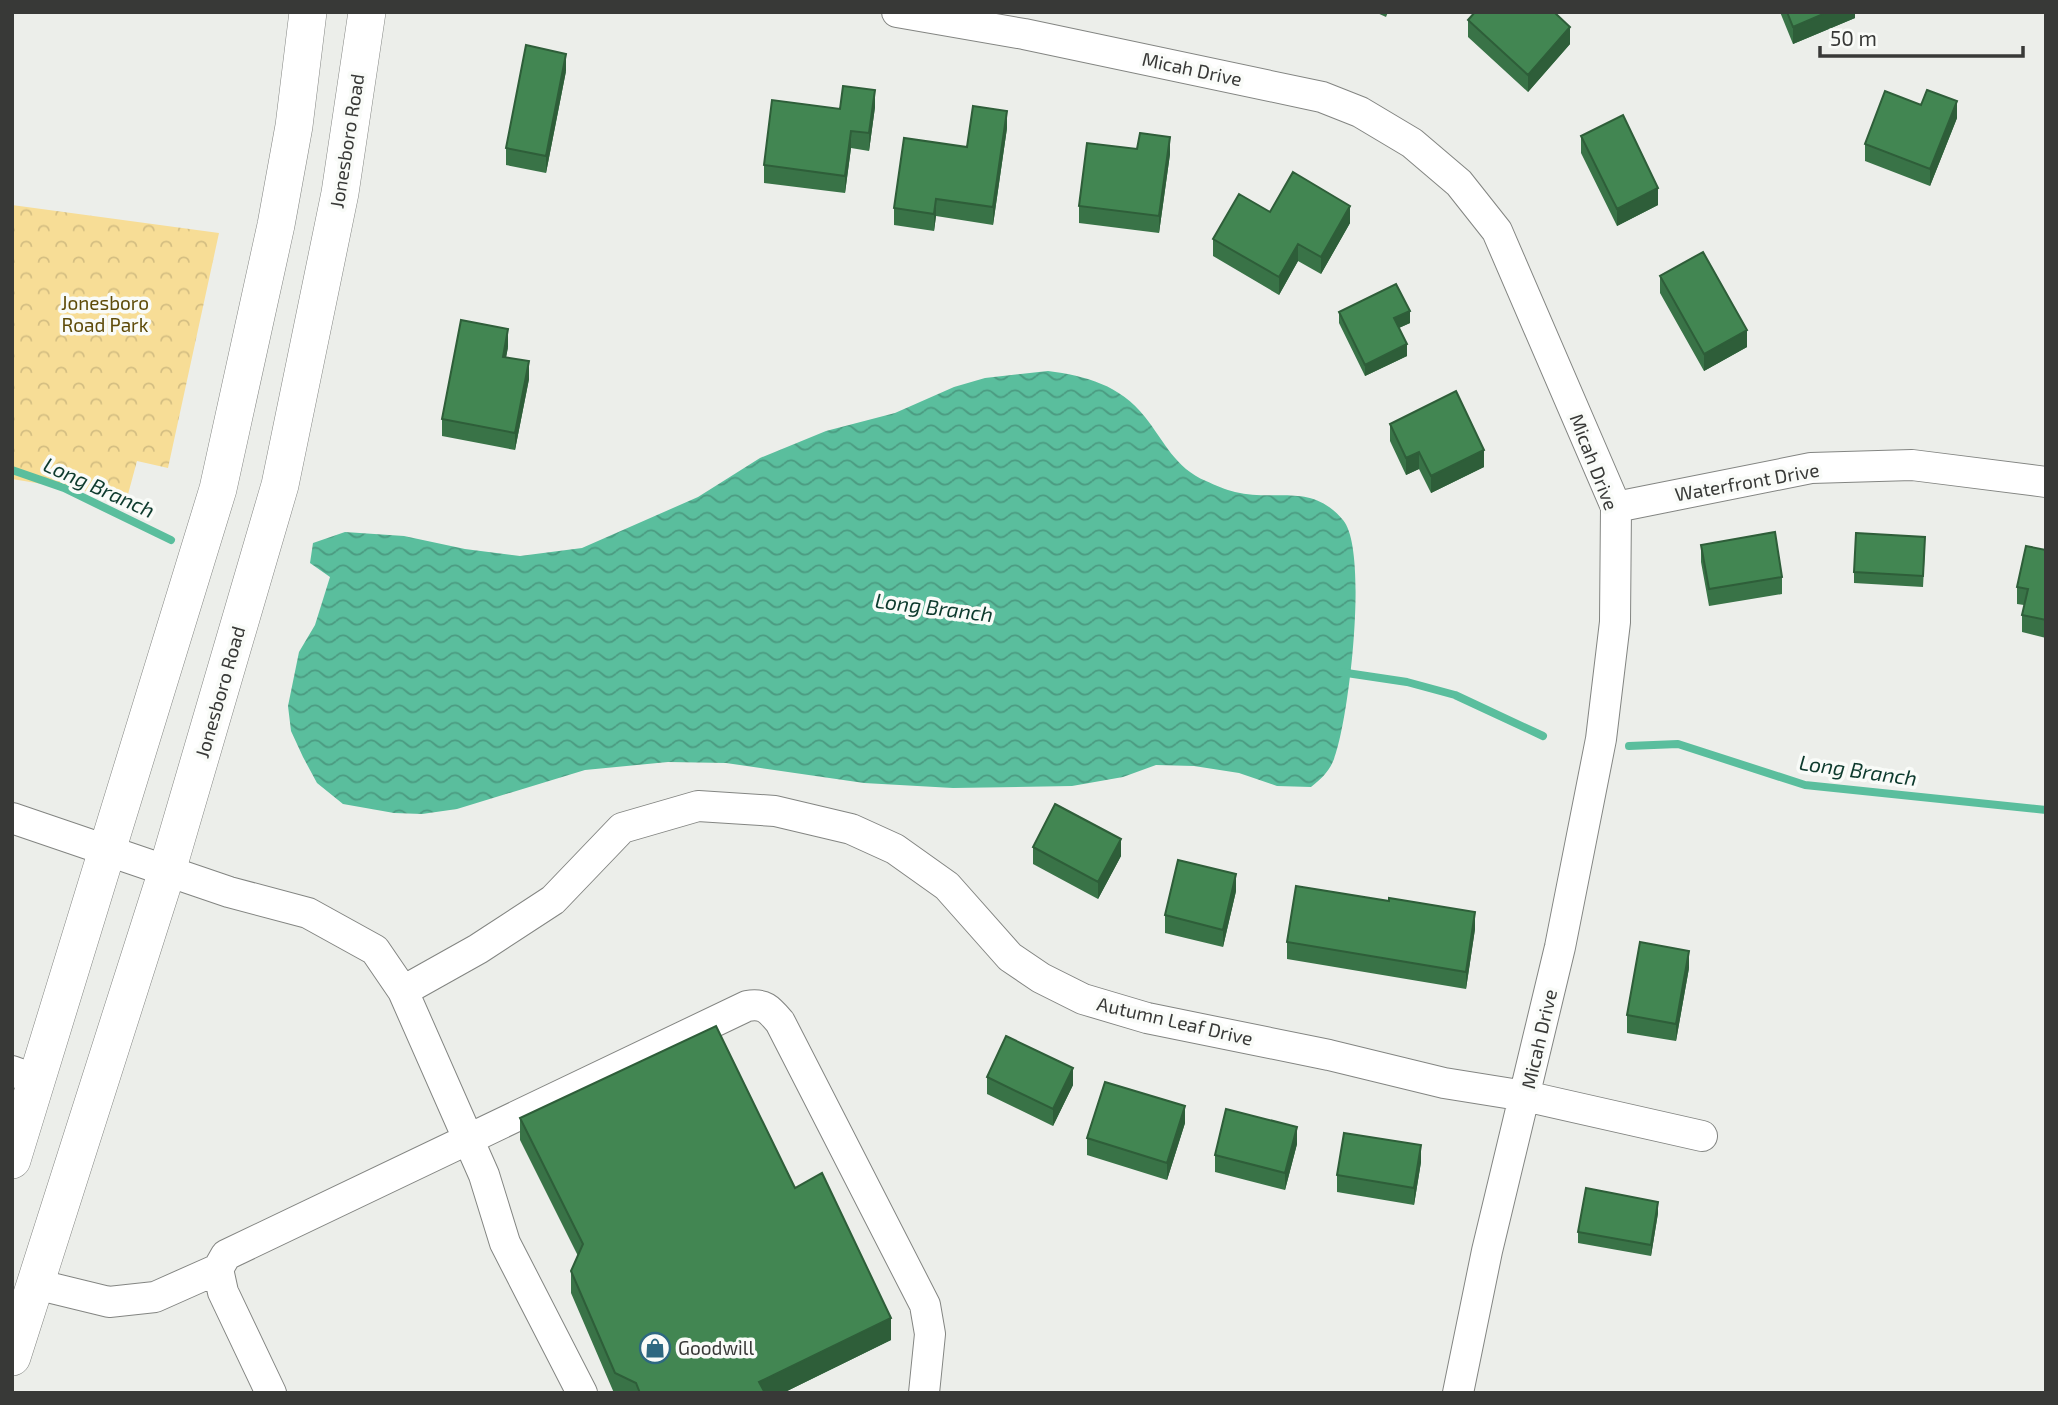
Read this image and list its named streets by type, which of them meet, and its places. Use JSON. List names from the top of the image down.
{
  "streets": {
    "main road": ["Jonesboro Road"],
    "street": ["Micah Drive", "Waterfront Drive", "Autumn Leaf Drive"]
  },
  "crossings": [
    ["Micah Drive", "Waterfront Drive"],
    ["Micah Drive", "Autumn Leaf Drive"]
  ],
  "water": ["Long Branch"],
  "parks": ["Jonesboro Road Park"],
  "places": {
    "shop": ["Goodwill"]
  },
  "scale_bar": "50 m"
}
